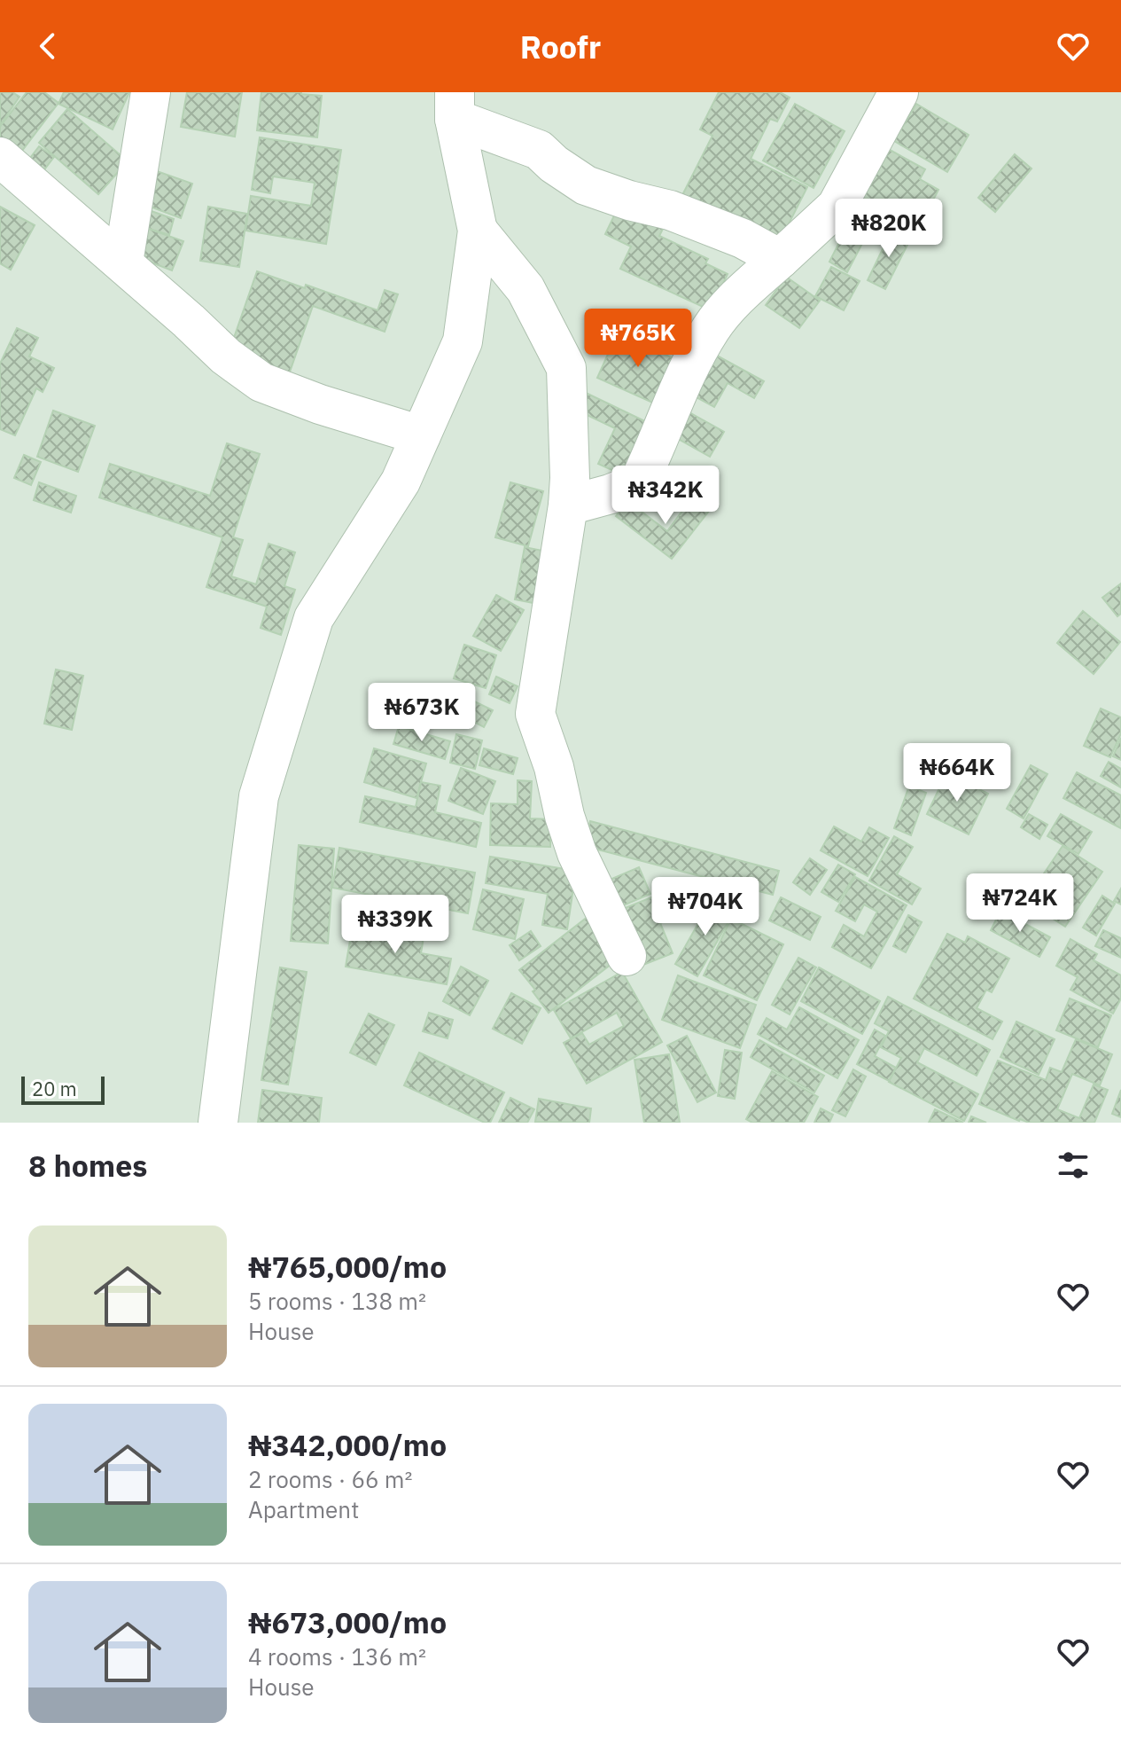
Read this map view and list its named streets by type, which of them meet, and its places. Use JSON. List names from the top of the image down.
{
  "scale_bar": "20 m",
  "page": {
    "header": "Roofr",
    "price": [
      "₦820K",
      "₦765K",
      "₦342K",
      "₦673K",
      "₦664K",
      "₦724K",
      "₦704K",
      "₦339K"
    ],
    "scale": "20 m",
    "heading": "8 homes",
    "list": [
      {
        "name": "₦765,000/mo",
        "note": "5 rooms · 138 m² · House"
      },
      {
        "name": "₦342,000/mo",
        "note": "2 rooms · 66 m² · Apartment"
      },
      {
        "name": "₦673,000/mo",
        "note": "4 rooms · 136 m² · House"
      }
    ]
  }
}
